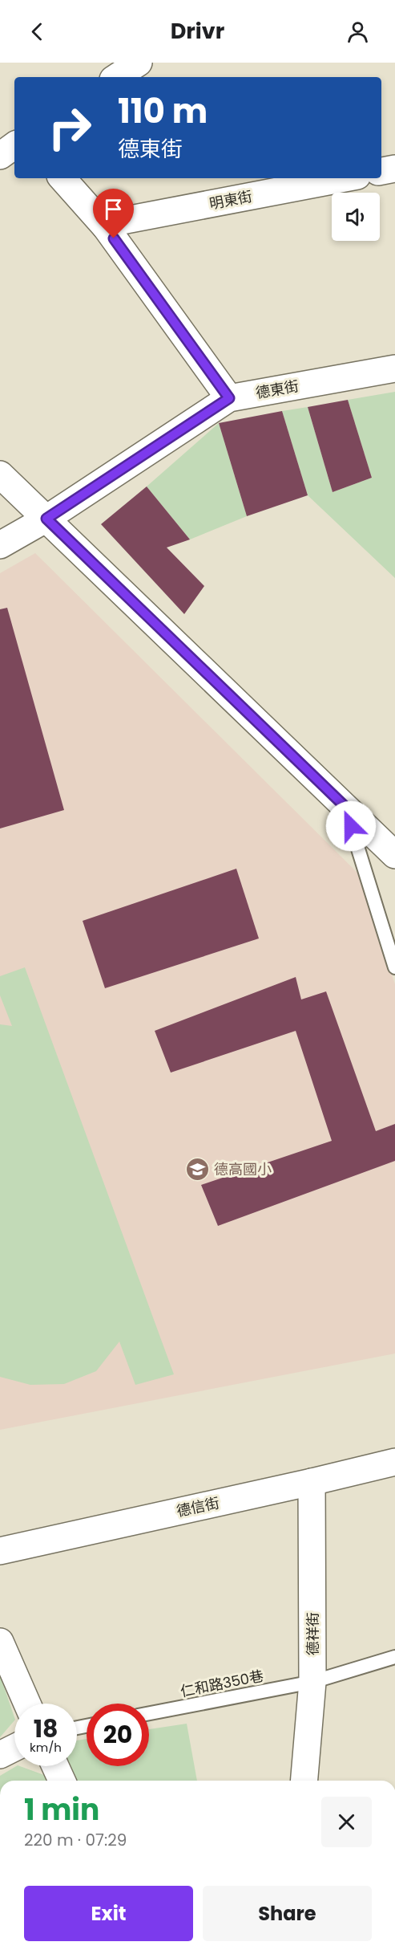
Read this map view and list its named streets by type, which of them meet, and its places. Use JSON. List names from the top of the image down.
{
  "streets": {
    "street": [
      "明東街",
      "德東街",
      "德信街",
      "德祥街"
    ],
    "lane": ["仁和路350巷"]
  },
  "crossings": [
    ["德信街", "德祥街"],
    ["德祥街", "仁和路350巷"]
  ],
  "places": {
    "school or university": ["德高國小"]
  },
  "page": {
    "header": "Drivr",
    "turn": ["110 m", "德東街"],
    "speed": "18 km/h",
    "limit": "20",
    "heading": ["1 min", "220 m · 07:29"],
    "buttons": ["Exit", "Share"]
  }
}
